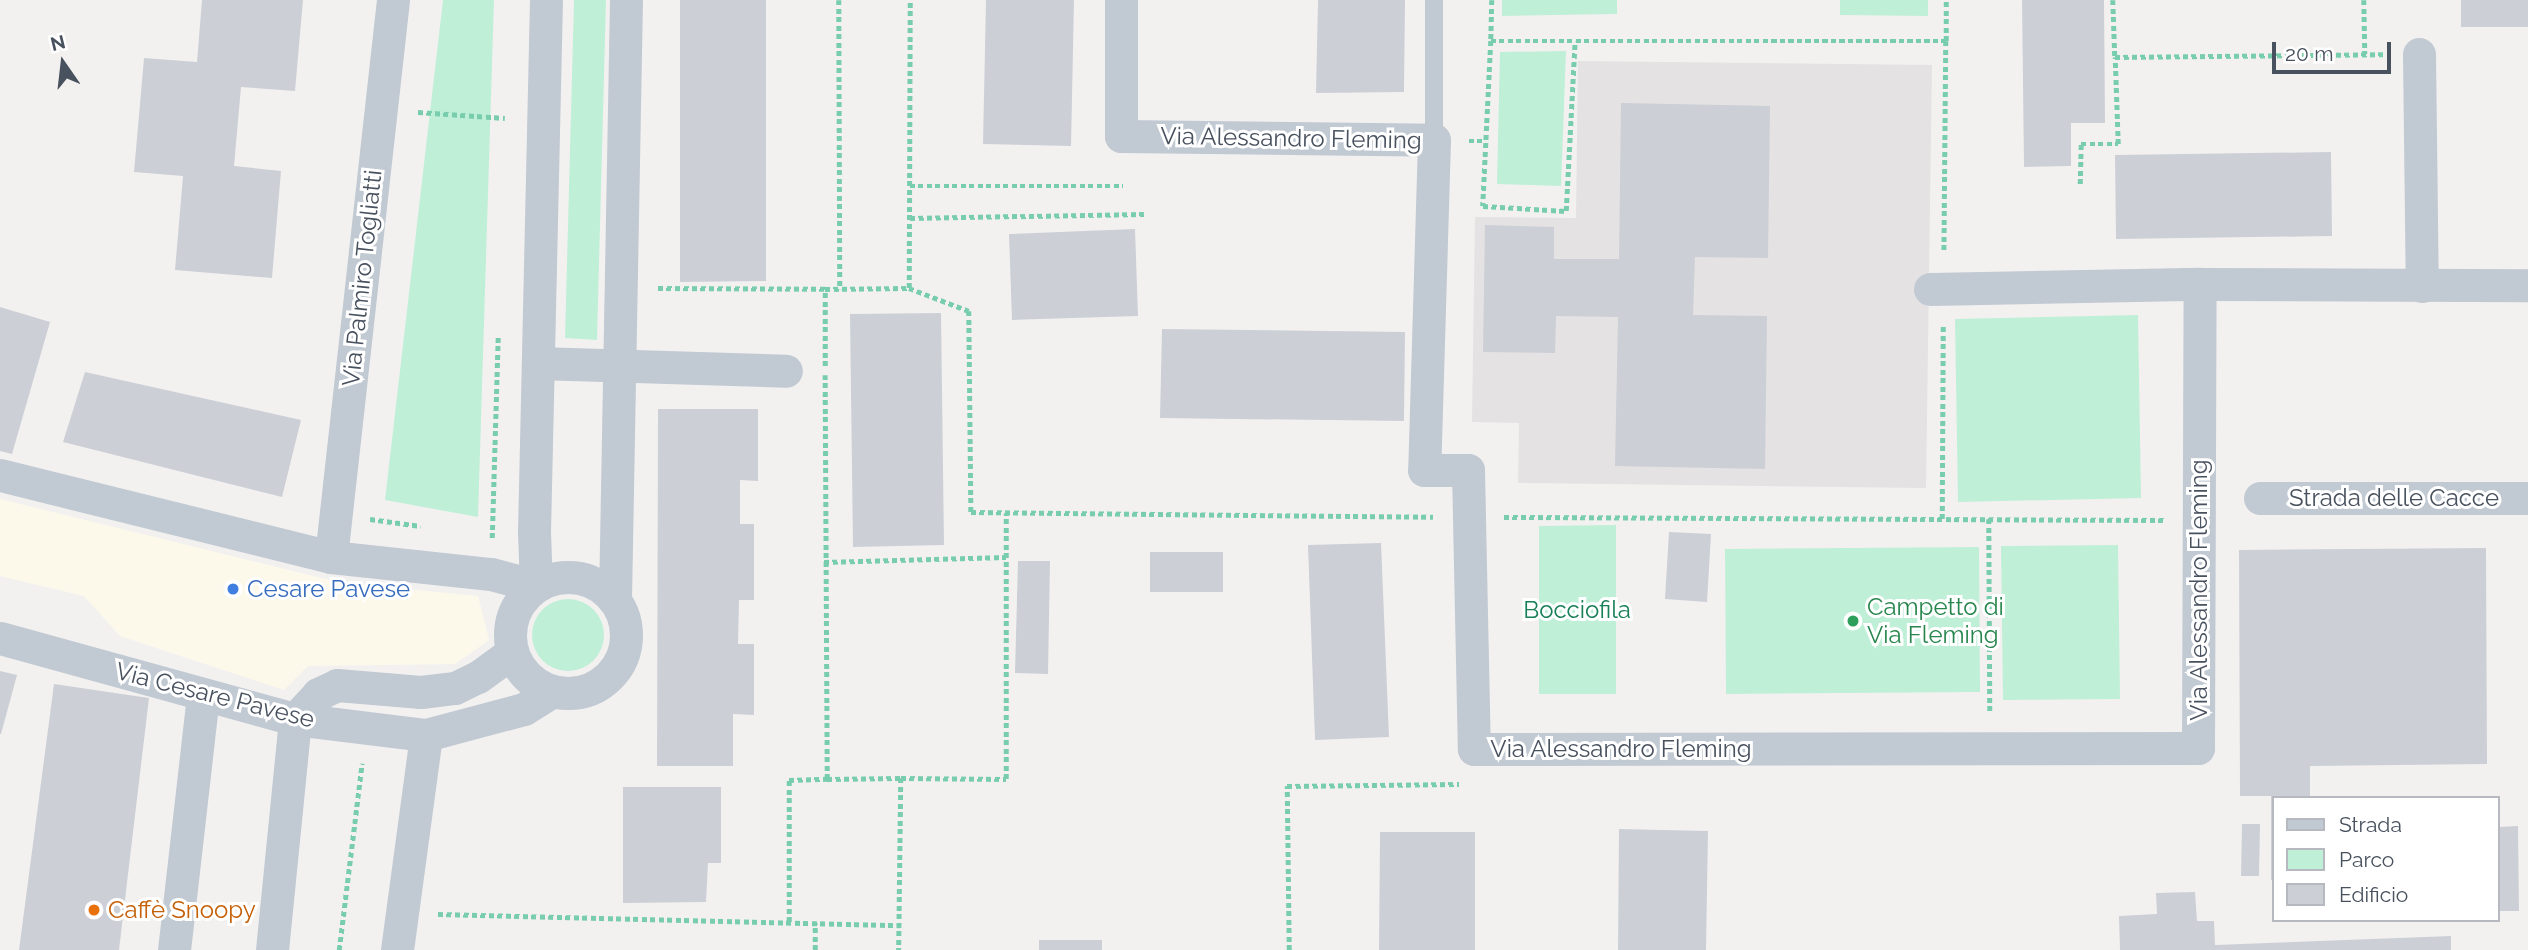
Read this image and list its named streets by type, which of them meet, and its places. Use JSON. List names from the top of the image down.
{
  "streets": {
    "street": [
      "Via Alessandro Fleming",
      "Via Palmiro Togliatti",
      "Strada delle Cacce",
      "Via Cesare Pavese"
    ]
  },
  "parks": ["Bocciofila"],
  "places": ["Cesare Pavese", "Campetto di Via Fleming", "Caffè Snoopy"],
  "legend": ["Strada", "Parco", "Edificio"],
  "scale_bar": "20 m",
  "north": "top"
}
